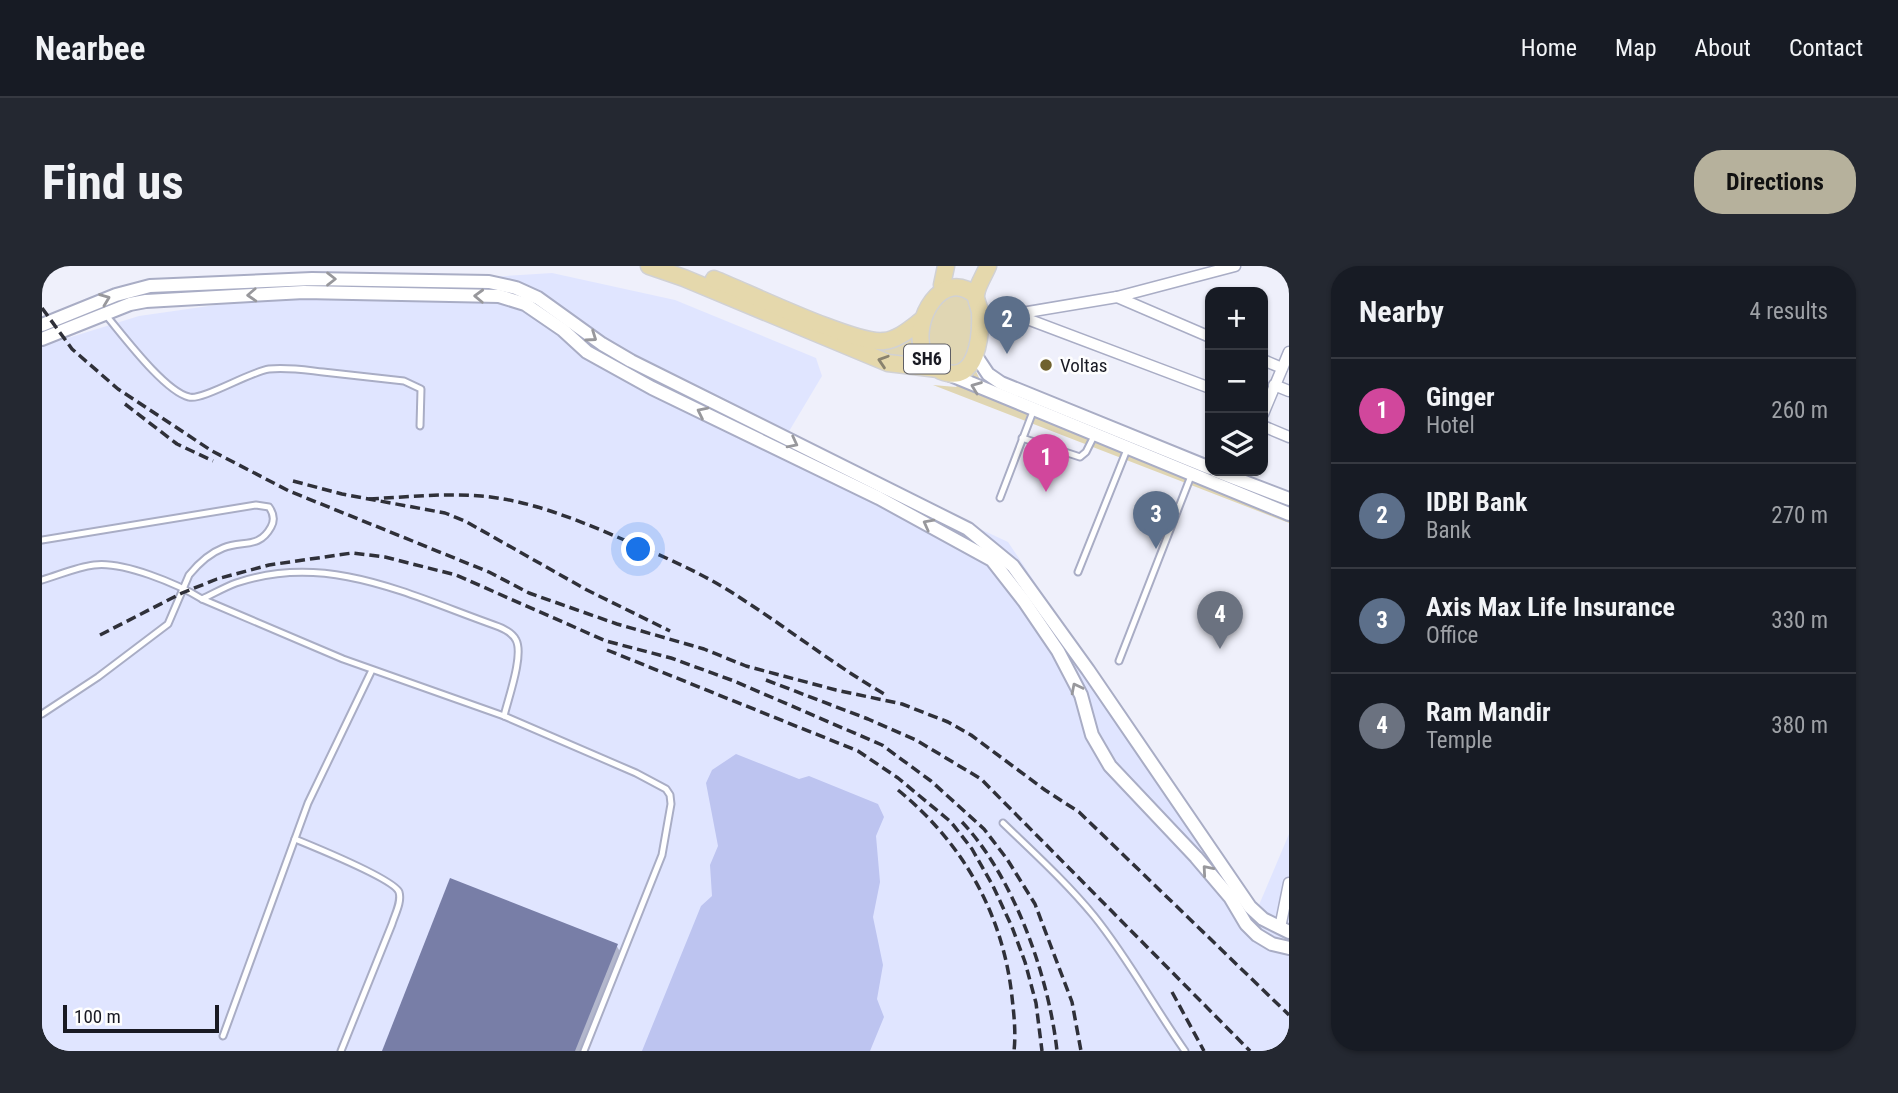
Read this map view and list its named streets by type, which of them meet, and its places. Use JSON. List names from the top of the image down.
{
  "streets": {
    "main road": ["SH6"]
  },
  "places": ["Voltas"],
  "scale_bar": "100 m",
  "page": {
    "header": "Nearbee",
    "nav": [
      "Home",
      "Map",
      "About",
      "Contact"
    ],
    "buttons": "Directions",
    "title": "Find us",
    "heading": ["Nearby", "4 results"],
    "map_buttons": ["+", "−"],
    "pins": [
      "2",
      "1",
      "3",
      "4"
    ],
    "list": [
      {
        "mark": "1",
        "name": "Ginger",
        "note": "Hotel",
        "value": "260 m"
      },
      {
        "mark": "2",
        "name": "IDBI Bank",
        "note": "Bank",
        "value": "270 m"
      },
      {
        "mark": "3",
        "name": "Axis Max Life Insurance",
        "note": "Office",
        "value": "330 m"
      },
      {
        "mark": "4",
        "name": "Ram Mandir",
        "note": "Temple",
        "value": "380 m"
      }
    ],
    "scale": "100 m"
  }
}
